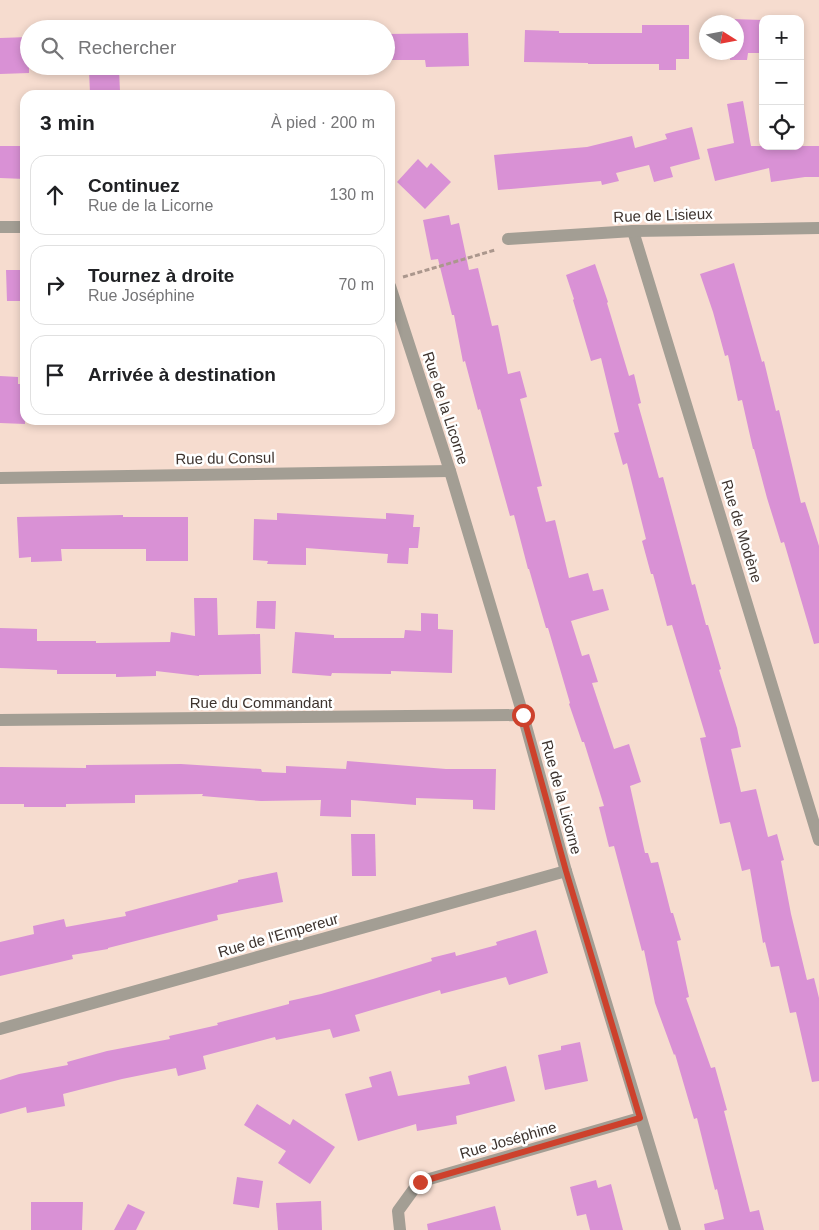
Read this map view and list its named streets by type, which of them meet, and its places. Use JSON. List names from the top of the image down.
{
  "streets": {
    "street": [
      "Rue de Lisieux",
      "Rue de la Licorne",
      "Rue du Consul",
      "Rue de Modène",
      "Rue du Commandant",
      "Rue de l'Empereur",
      "Rue Joséphine"
    ]
  },
  "crossings": [
    ["Rue de Lisieux", "Rue de Modène"],
    ["Rue de la Licorne", "Rue du Consul"],
    ["Rue de la Licorne", "Rue du Commandant"],
    ["Rue de la Licorne", "Rue de l'Empereur"],
    ["Rue de la Licorne", "Rue Joséphine"]
  ],
  "north": "right",
  "page": {
    "map_buttons": ["+", "−"],
    "search": "Rechercher",
    "heading": ["3 min", "À pied · 200 m"],
    "list": [
      ["Continuez", "Rue de la Licorne", "130 m"],
      ["Tournez à droite", "Rue Joséphine", "70 m"],
      "Arrivée à destination"
    ]
  }
}
